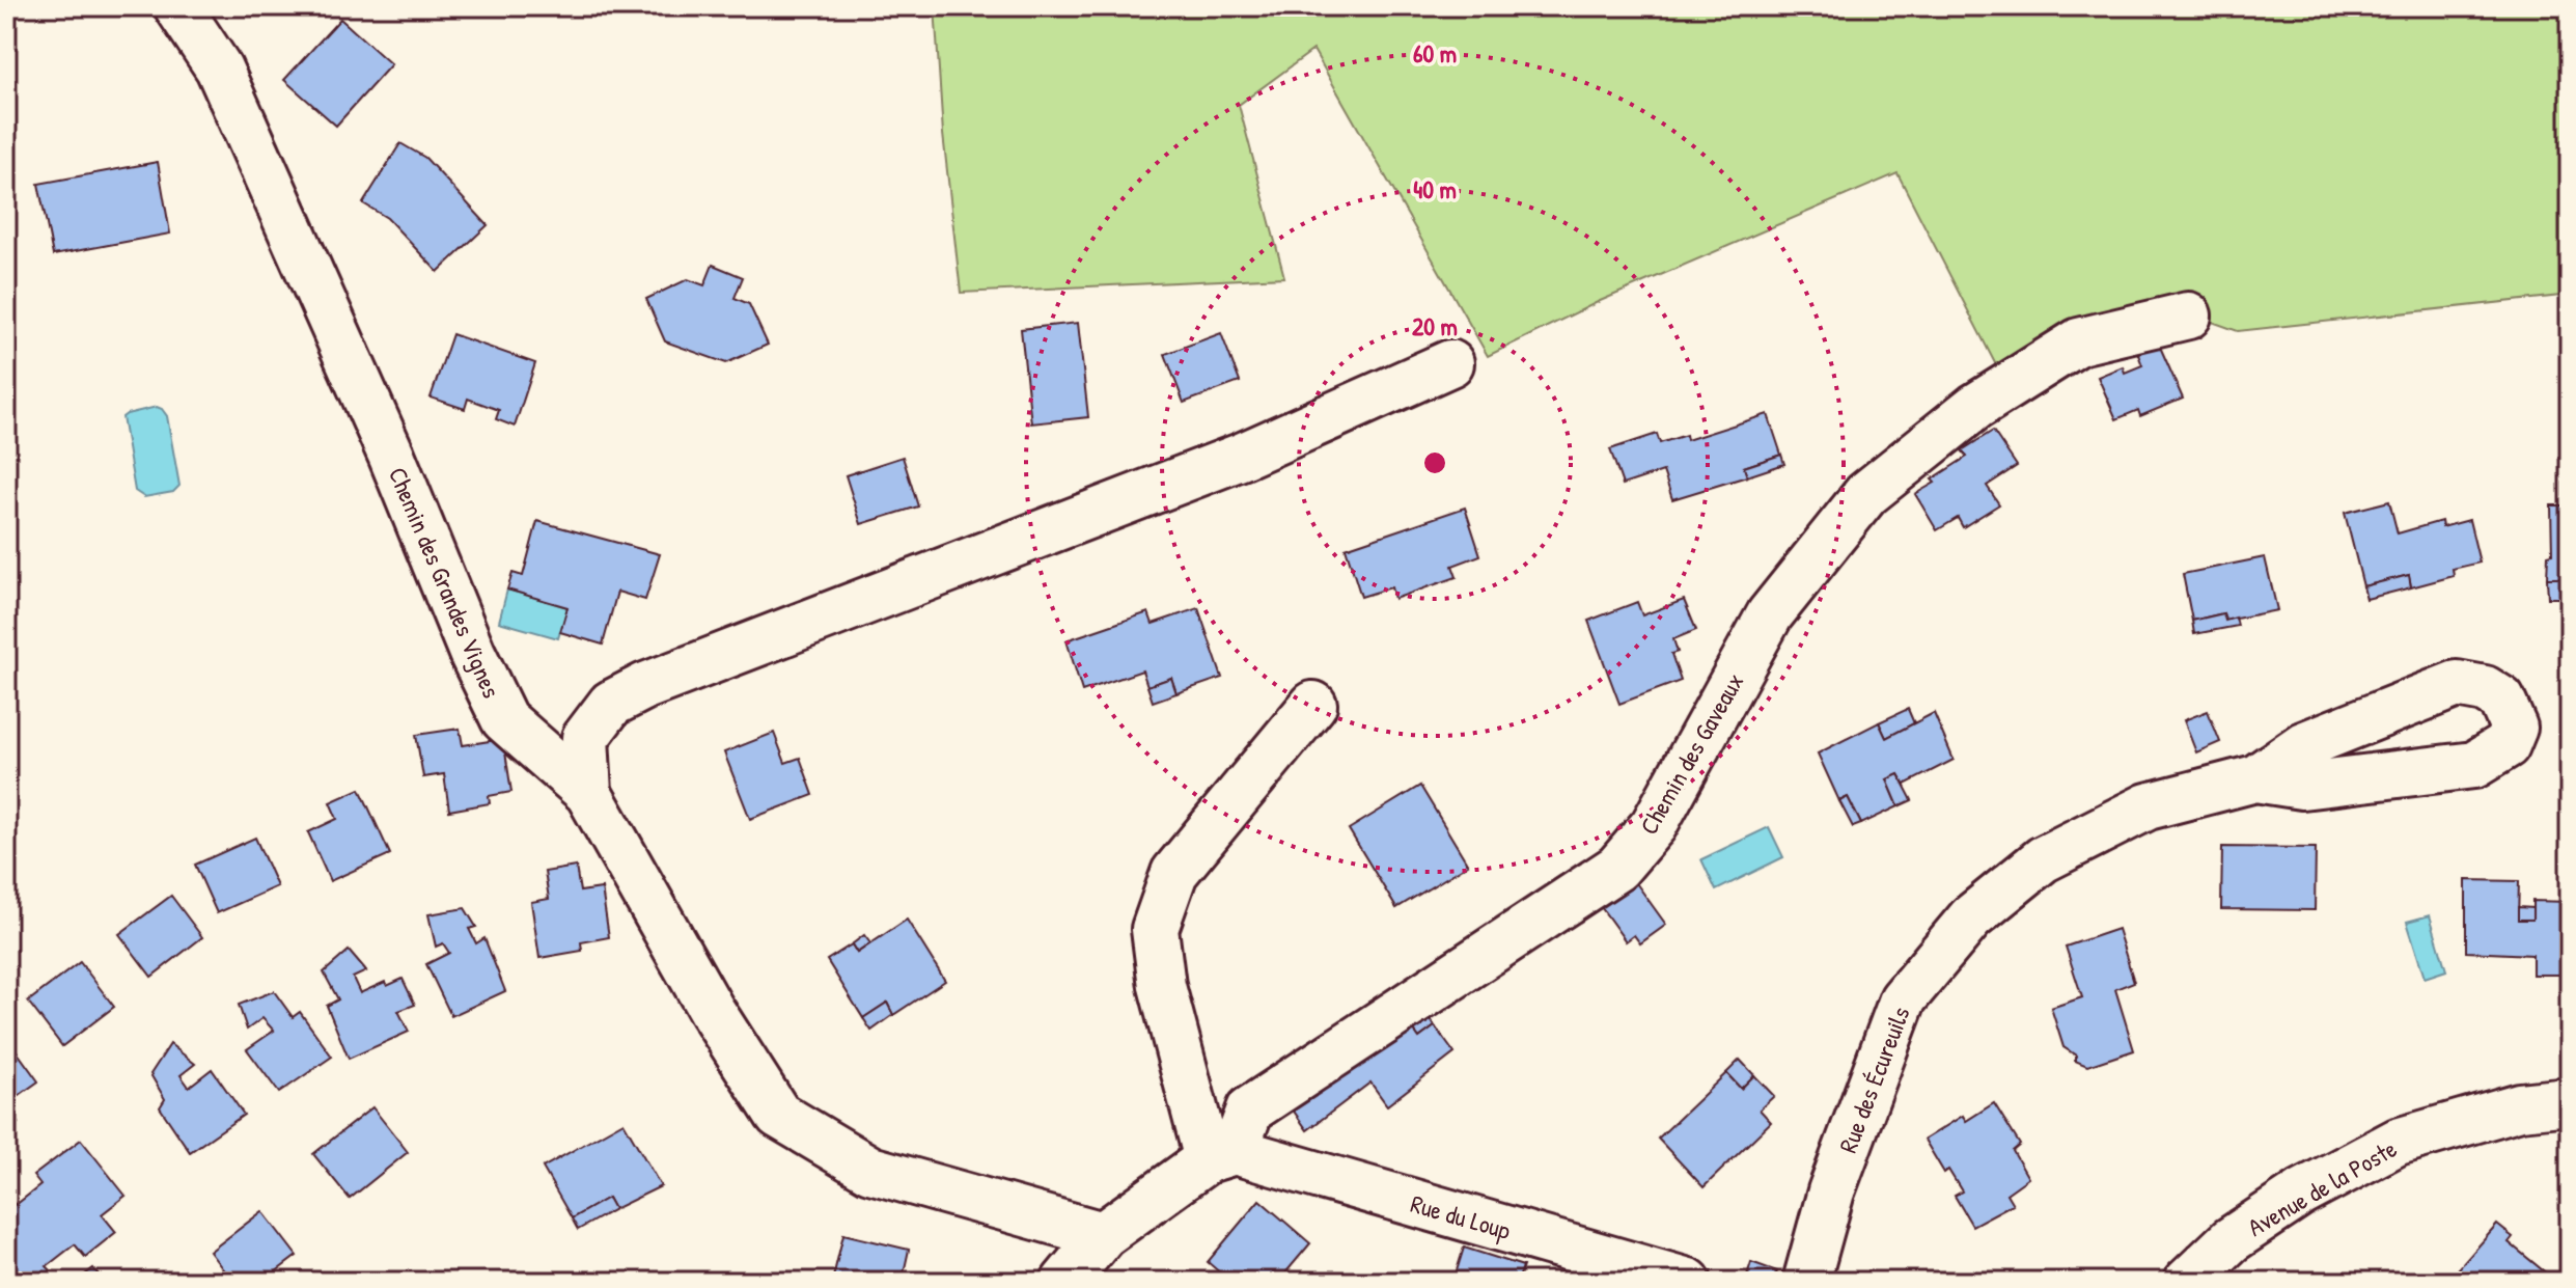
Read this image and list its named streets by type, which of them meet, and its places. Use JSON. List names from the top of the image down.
{
  "streets": {
    "street": [
      "Chemin des Grandes Vignes",
      "Chemin des Gaveaux",
      "Rue des Écureuils",
      "Avenue de la Poste",
      "Rue du Loup"
    ]
  },
  "crossings": [
    ["Chemin des Gaveaux", "Rue du Loup"]
  ],
  "rings": ["60 m", "40 m", "20 m"]
}
